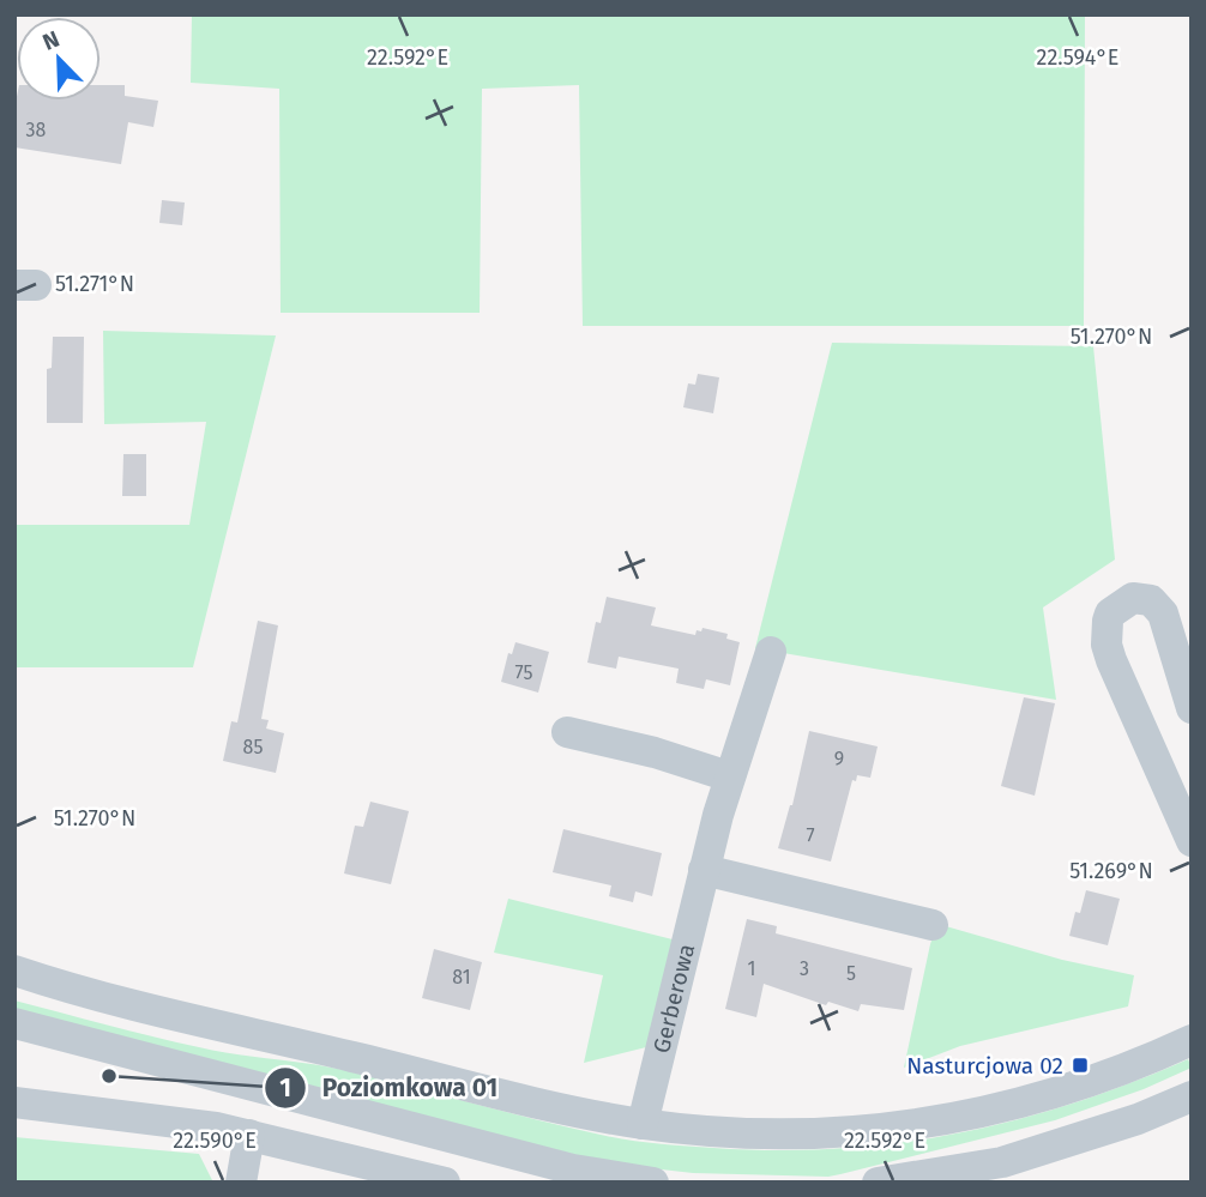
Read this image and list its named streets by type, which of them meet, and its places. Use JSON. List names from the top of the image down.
{
  "streets": {
    "street": ["Gerberowa"]
  },
  "places": {
    "transit": ["Nasturcjowa 02"],
    "other": ["Poziomkowa 01"]
  },
  "house_numbers": [
    "38",
    "75",
    "85",
    "9",
    "7",
    "1",
    "3",
    "5",
    "81"
  ],
  "north": "top left",
  "coordinates": [
    "22.592°E",
    "22.594°E",
    "51.271°N",
    "51.270°N",
    "51.269°N",
    "22.590°E"
  ]
}
